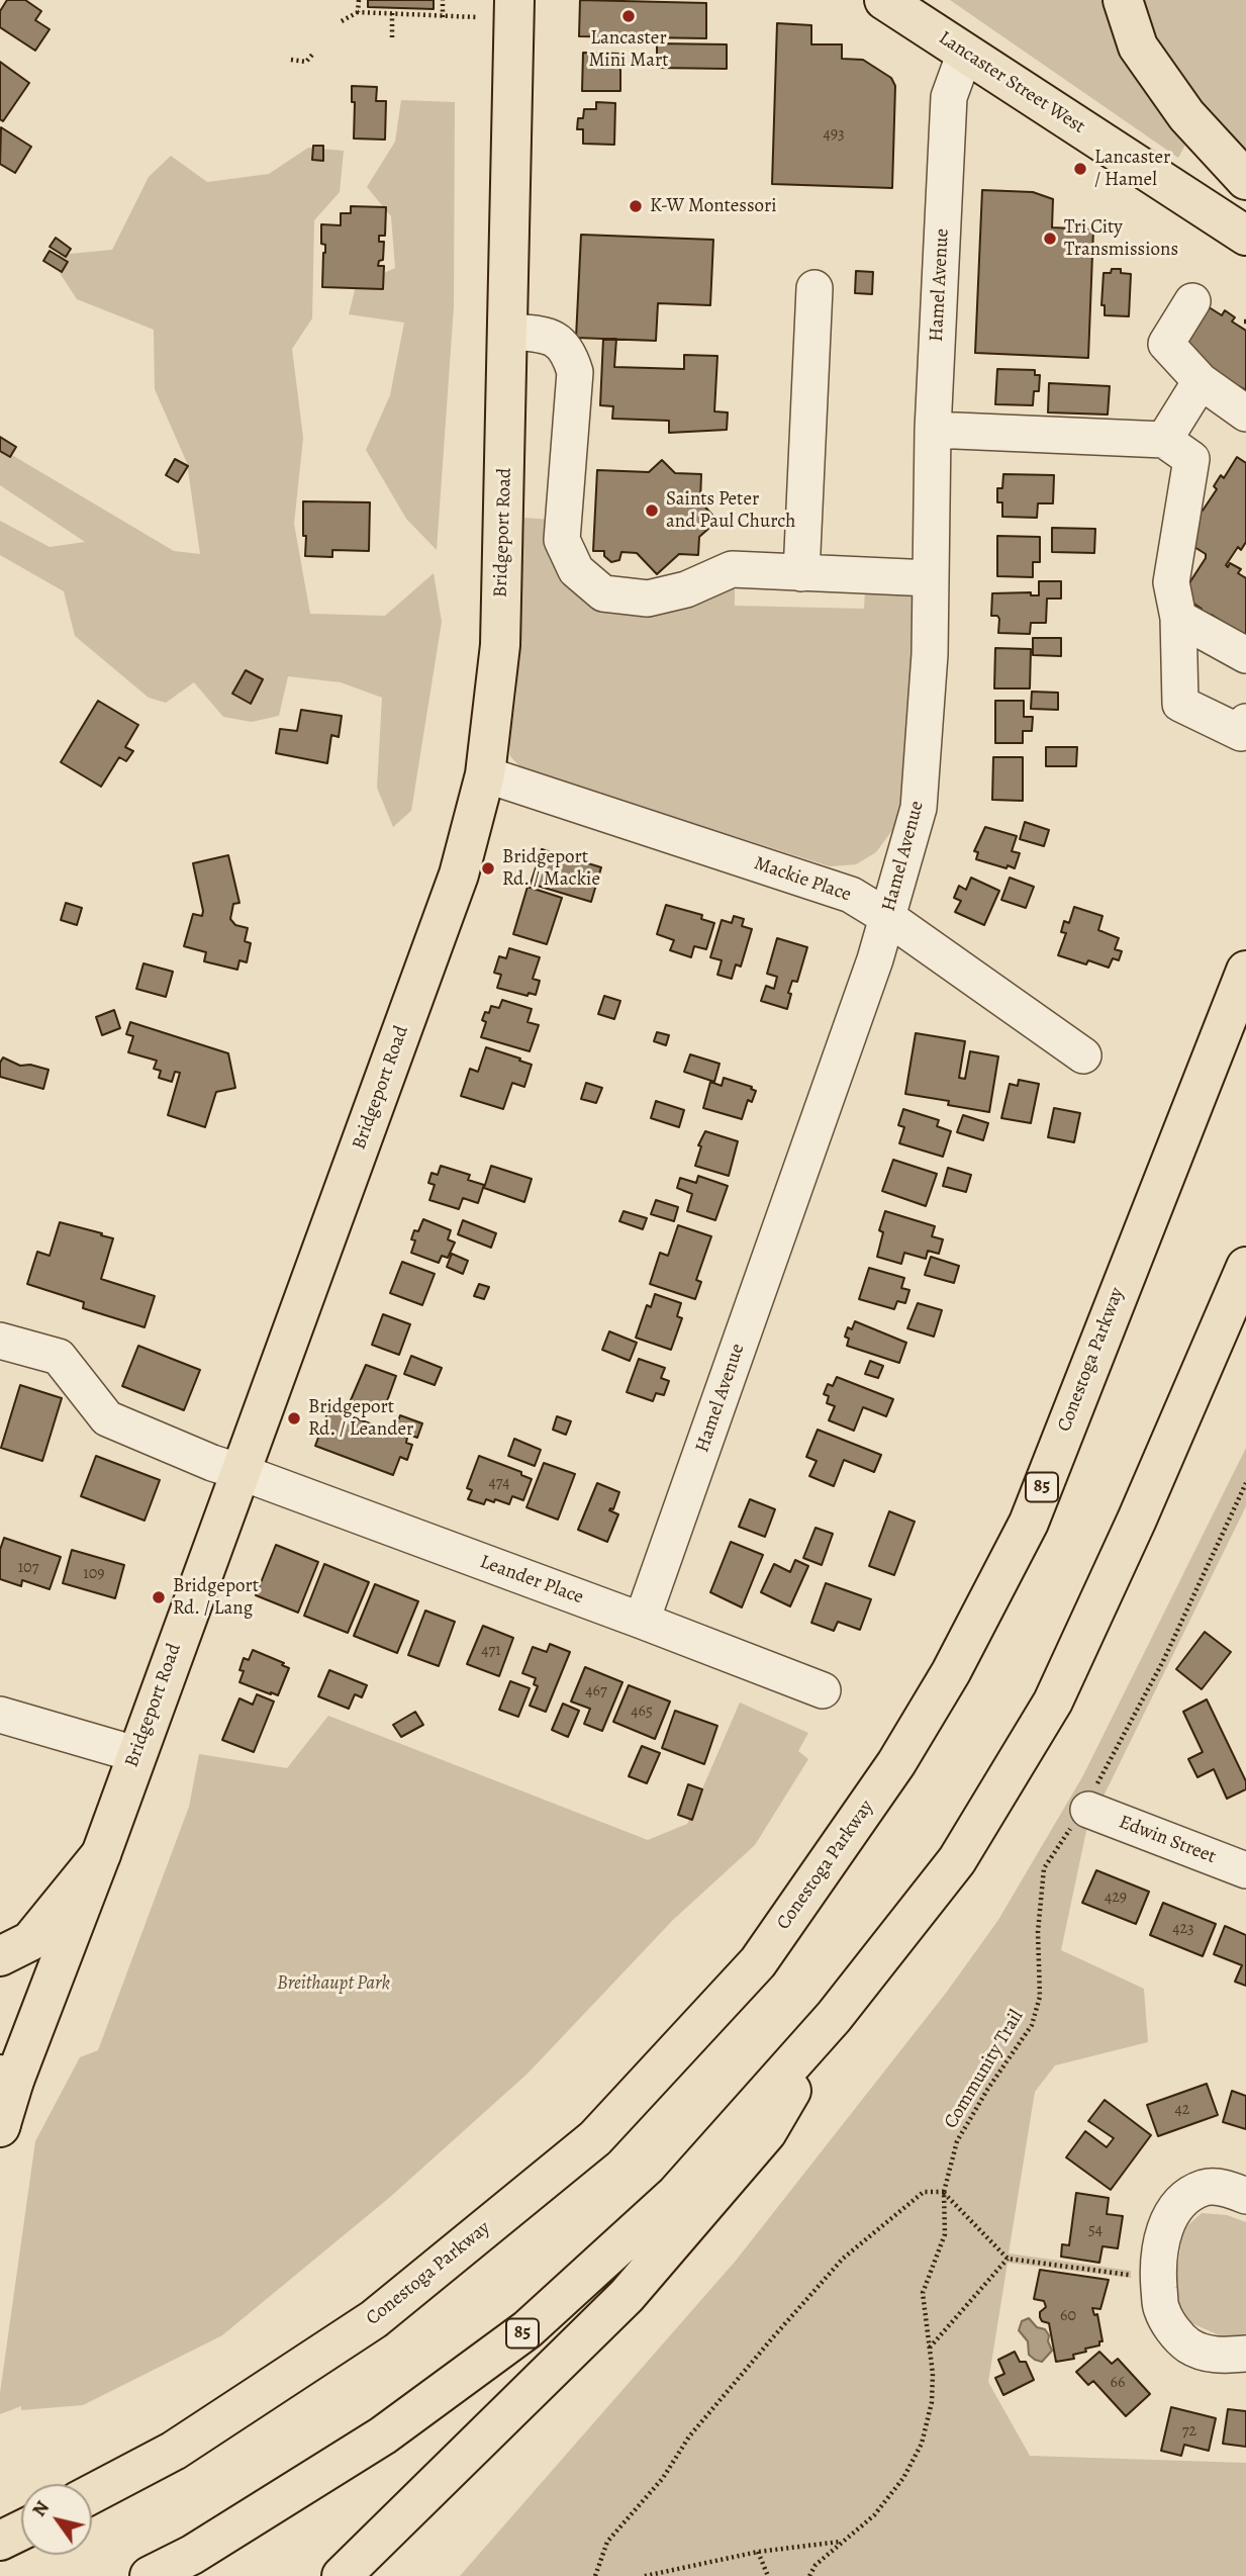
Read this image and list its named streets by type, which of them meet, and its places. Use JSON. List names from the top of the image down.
{
  "streets": {
    "main road": [
      "Lancaster Street West",
      "Bridgeport Road",
      "Conestoga Parkway",
      "85"
    ],
    "street": [
      "Hamel Avenue",
      "Mackie Place",
      "Leander Place",
      "Edwin Street"
    ],
    "path": ["Community Trail"]
  },
  "crossings": [
    ["Lancaster Street West", "Hamel Avenue"],
    ["Hamel Avenue", "Mackie Place"],
    ["Hamel Avenue", "Leander Place"],
    ["Bridgeport Road", "Mackie Place"],
    ["Bridgeport Road", "Leander Place"],
    ["Edwin Street", "Community Trail"]
  ],
  "parks": ["Breithaupt Park"],
  "places": [
    "Lancaster Mini Mart",
    "Lancaster / Hamel",
    "K-W Montessori",
    "Tri City Transmissions",
    "Saints Peter and Paul Church",
    "Bridgeport Rd. / Mackie",
    "Bridgeport Rd. / Leander",
    "Bridgeport Rd. / Lang"
  ],
  "house_numbers": [
    "493",
    "474",
    "107",
    "109",
    "471",
    "467",
    "465",
    "429",
    "423",
    "42",
    "54",
    "60",
    "66",
    "72"
  ],
  "north": "top left"
}
